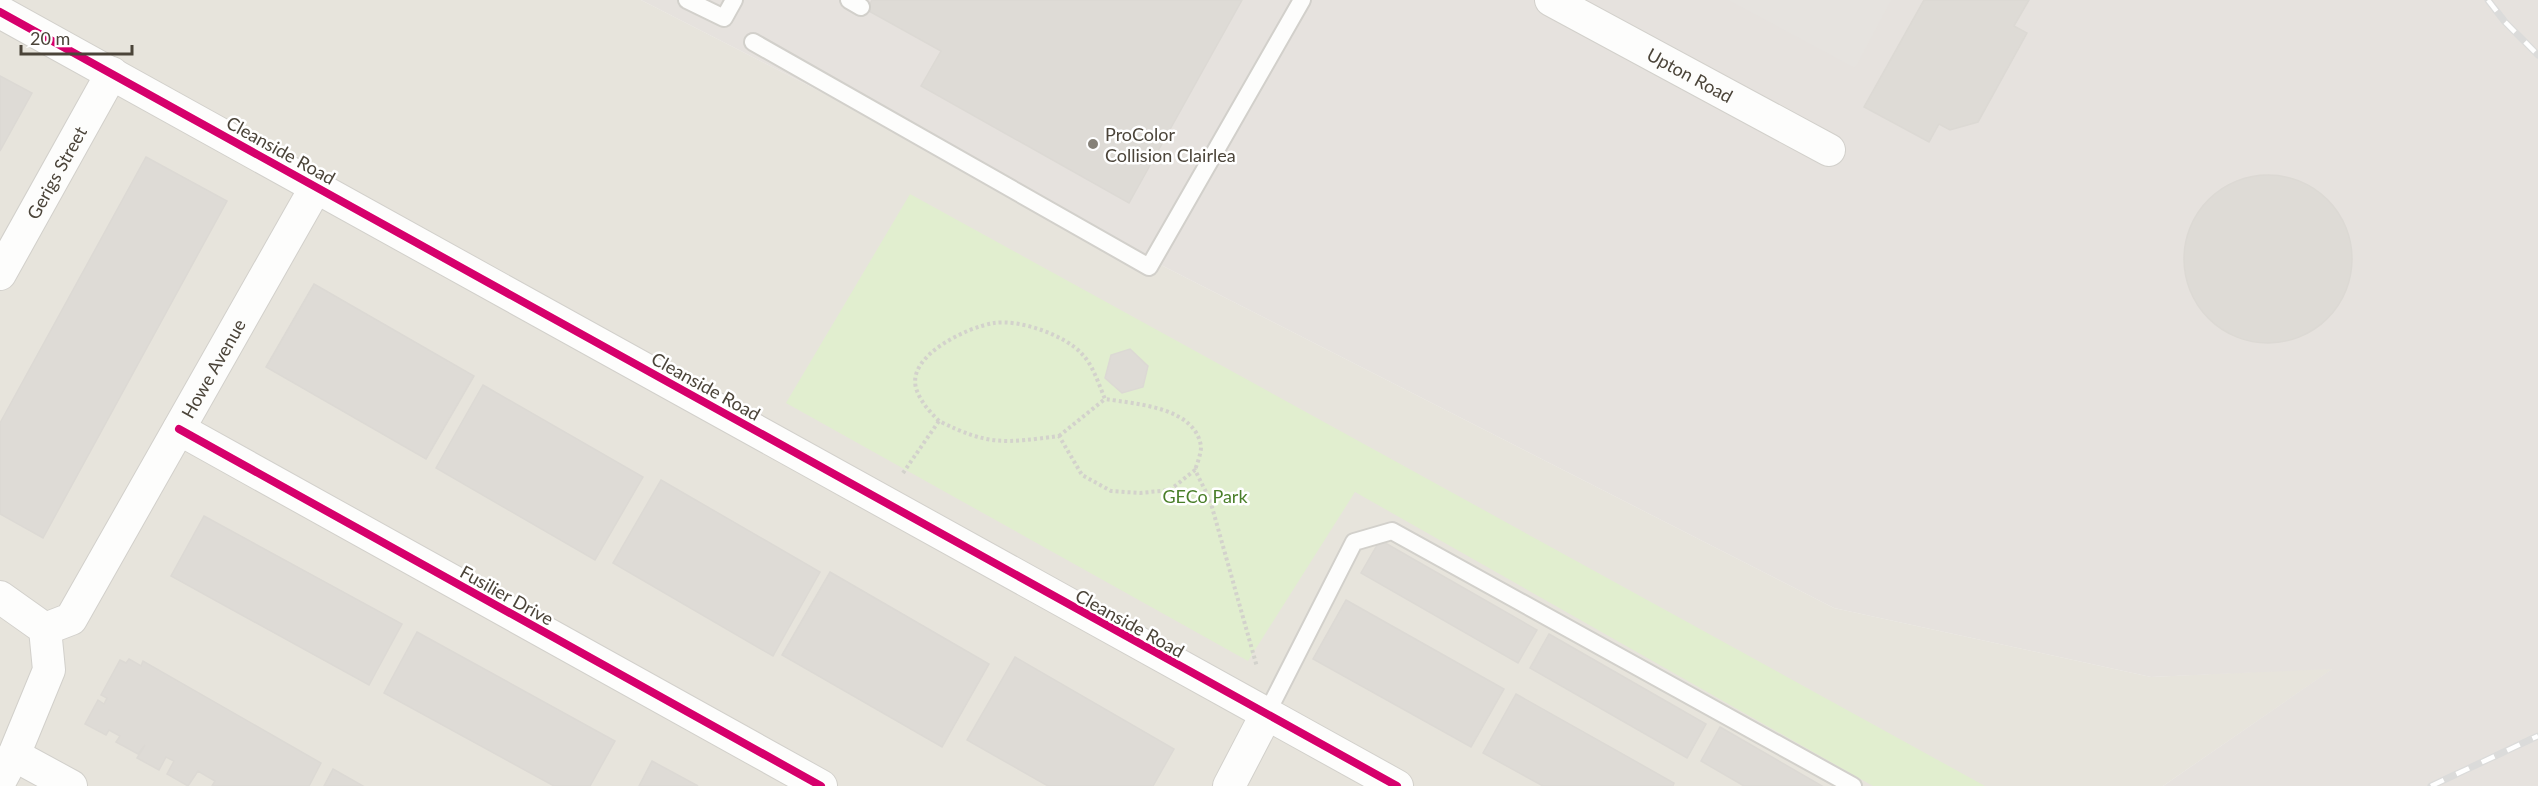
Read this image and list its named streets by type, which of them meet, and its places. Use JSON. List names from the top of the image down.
{
  "streets": {
    "street": [
      "Upton Road",
      "Cleanside Road",
      "Gerigs Street",
      "Howe Avenue",
      "Fusilier Drive"
    ]
  },
  "crossings": [
    ["Cleanside Road", "Gerigs Street"],
    ["Cleanside Road", "Howe Avenue"],
    ["Howe Avenue", "Fusilier Drive"]
  ],
  "parks": ["GECo Park"],
  "places": ["ProColor Collision Clairlea"],
  "scale_bar": "20 m"
}
